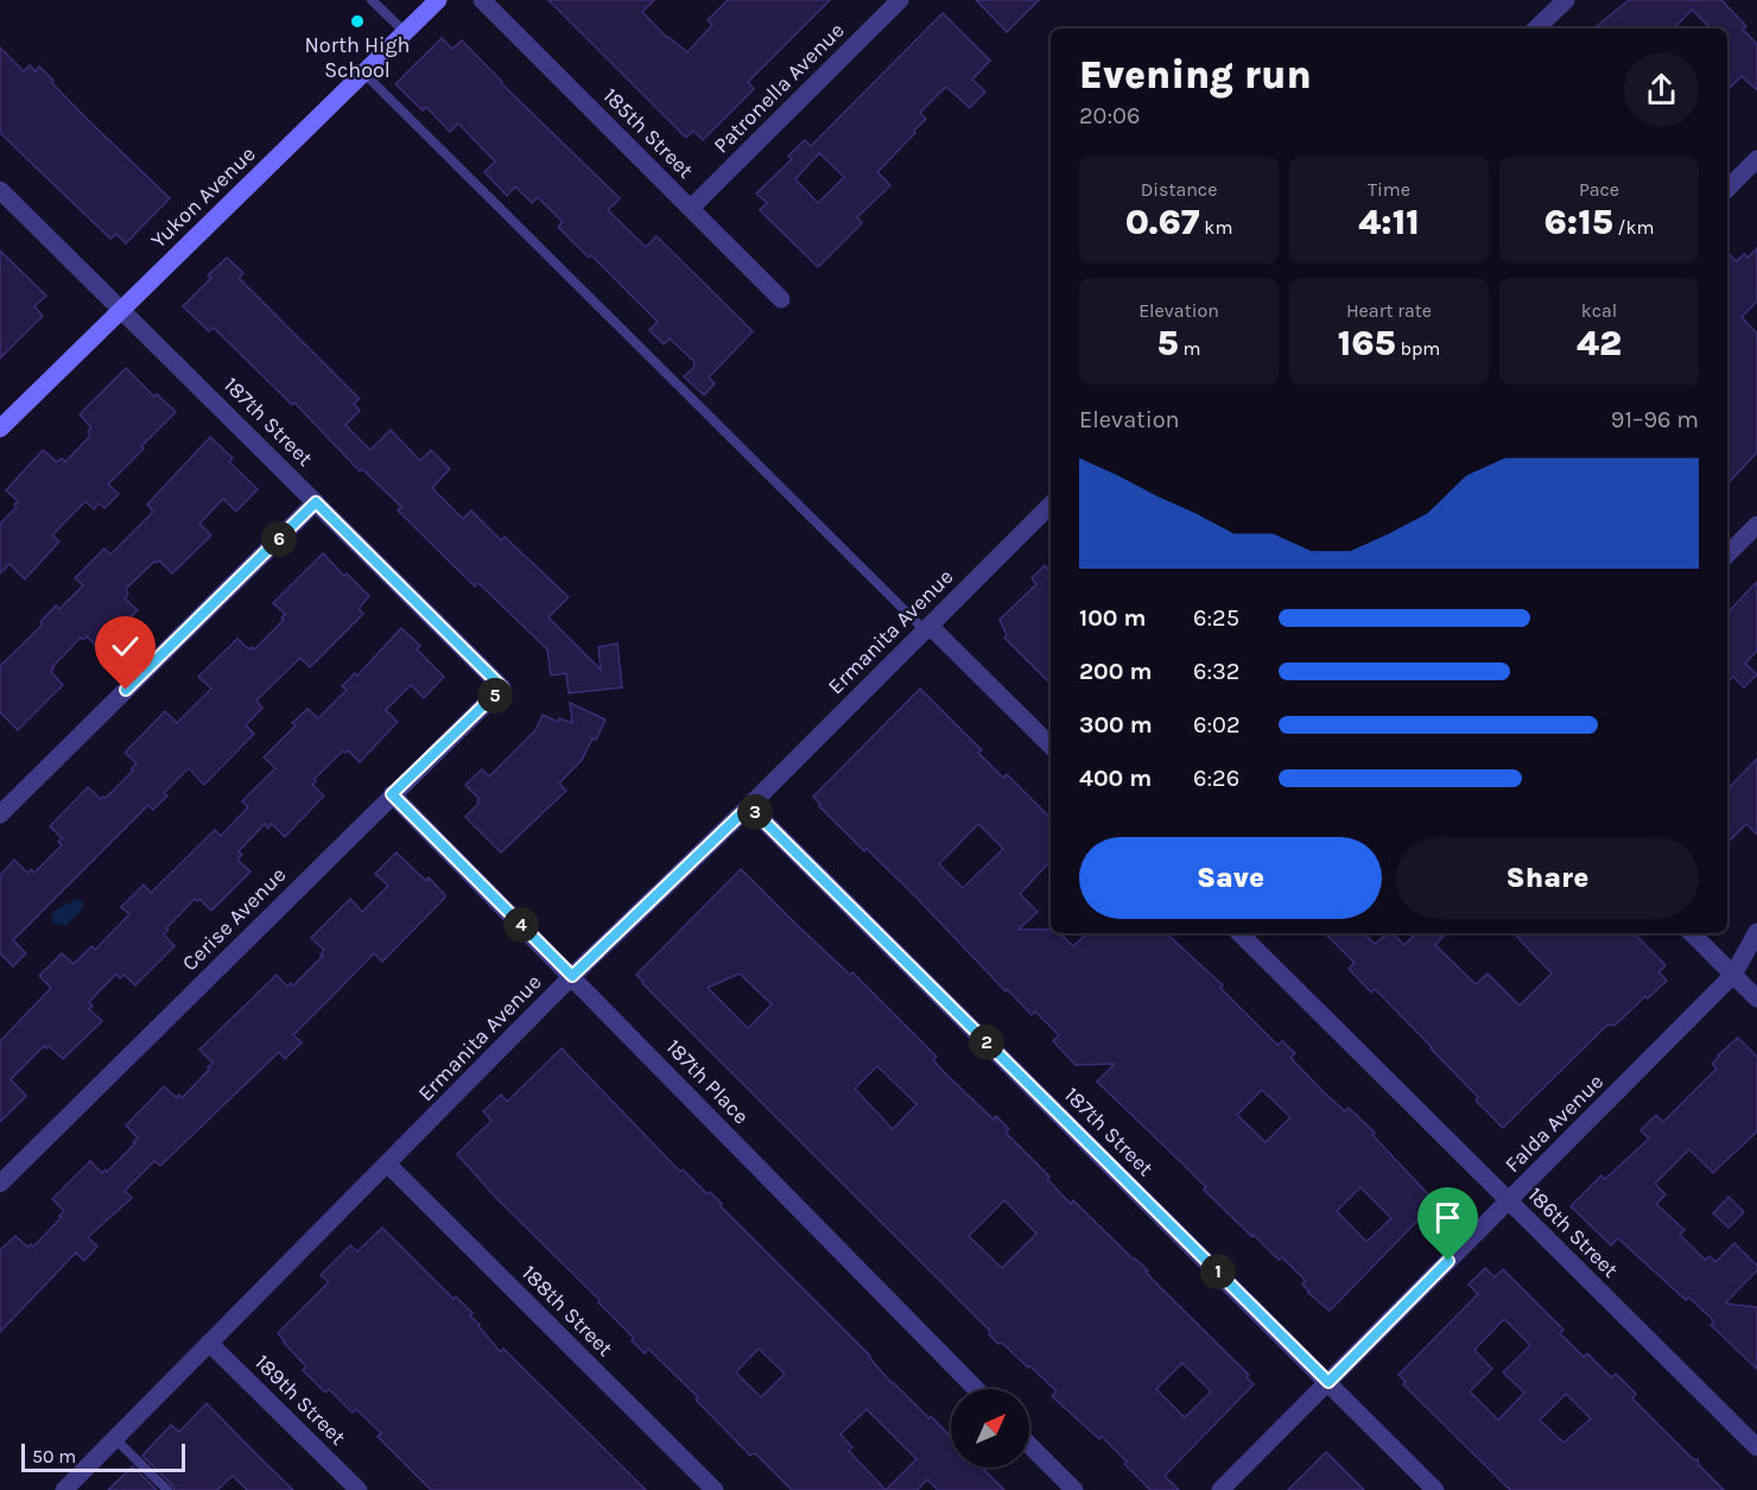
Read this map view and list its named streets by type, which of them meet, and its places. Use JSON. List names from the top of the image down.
{
  "streets": {
    "street": [
      "Patronella Avenue",
      "185th Street",
      "Yukon Avenue",
      "187th Street",
      "Ermanita Avenue",
      "Cerise Avenue",
      "187th Place",
      "Falda Avenue",
      "186th Street",
      "188th Street",
      "189th Street"
    ]
  },
  "crossings": [
    ["Patronella Avenue", "185th Street"],
    ["Yukon Avenue", "187th Street"],
    ["187th Street", "Ermanita Avenue"],
    ["187th Street", "Cerise Avenue"],
    ["187th Street", "Falda Avenue"],
    ["Ermanita Avenue", "187th Place"],
    ["Ermanita Avenue", "188th Street"],
    ["Ermanita Avenue", "189th Street"],
    ["Cerise Avenue", "187th Place"],
    ["Falda Avenue", "186th Street"]
  ],
  "places": ["North High School"],
  "scale_bar": "50 m",
  "north": "top right",
  "page": {
    "heading": ["Evening run", "20:06"],
    "stats": [
      ["Distance", "0.67 km"],
      ["Time", "4:11"],
      ["Pace", "6:15 /km"],
      ["Elevation", "5 m"],
      ["Heart rate", "165 bpm"],
      ["kcal", "42"]
    ],
    "chart": ["Elevation", "91–96 m"],
    "pins": [
      "6",
      "5",
      "3",
      "4",
      "2",
      "1"
    ],
    "list": [
      {
        "name": "100 m",
        "note": "6:25"
      },
      {
        "name": "200 m",
        "note": "6:32"
      },
      {
        "name": "300 m",
        "note": "6:02"
      },
      {
        "name": "400 m",
        "note": "6:26"
      }
    ],
    "buttons": ["Save", "Share"],
    "scale": "50 m"
  }
}
